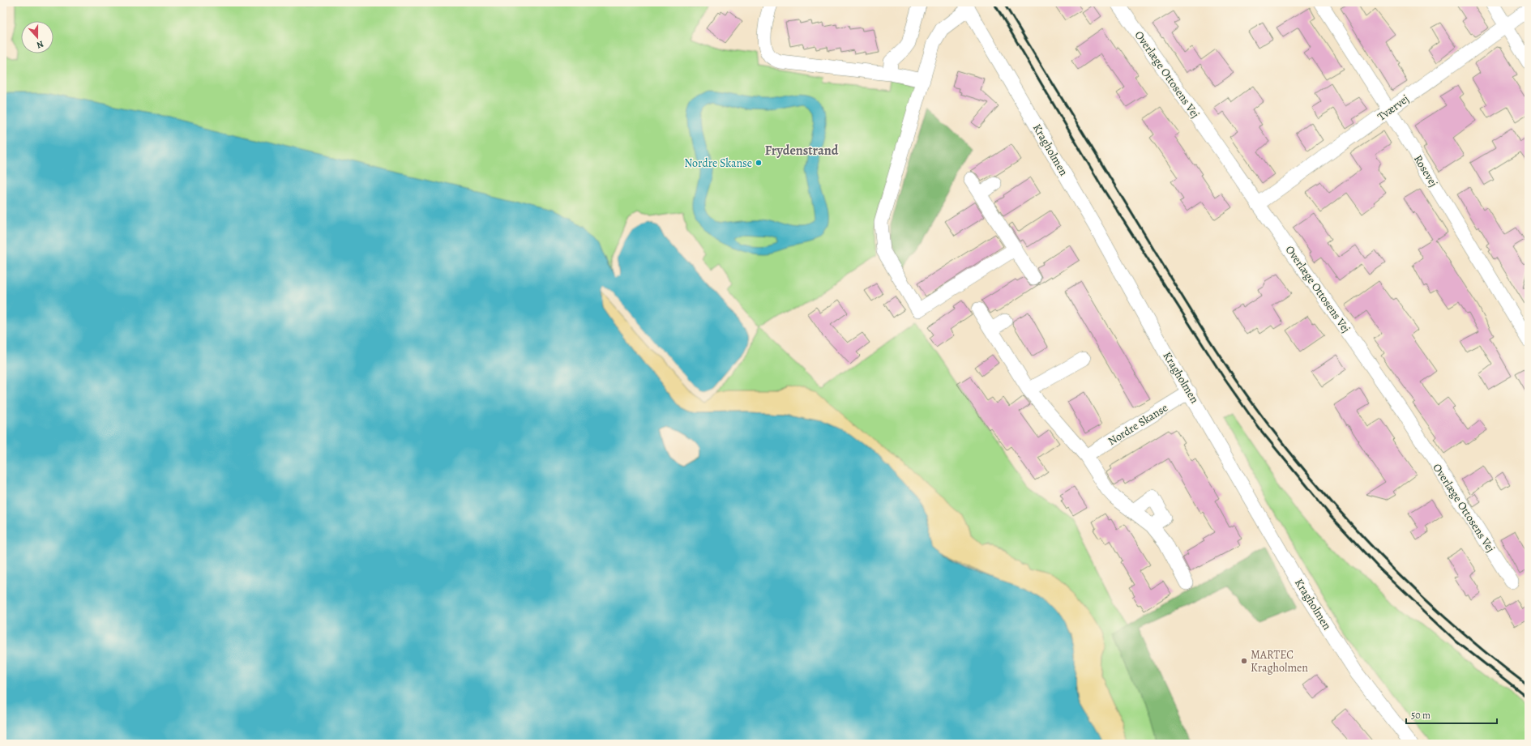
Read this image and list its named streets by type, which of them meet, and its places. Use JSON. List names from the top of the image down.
{
  "streets": {
    "street": [
      "Overlæge Ottosens Vej",
      "Tværvej",
      "Kragholmen",
      "Rosevej",
      "Nordre Skanse"
    ]
  },
  "crossings": [
    ["Overlæge Ottosens Vej", "Tværvej"],
    ["Tværvej", "Rosevej"],
    ["Kragholmen", "Nordre Skanse"]
  ],
  "districts": ["Frydenstrand"],
  "places": ["Nordre Skanse", "MARTEC Kragholmen"],
  "scale_bar": "50 m",
  "north": "bottom"
}
